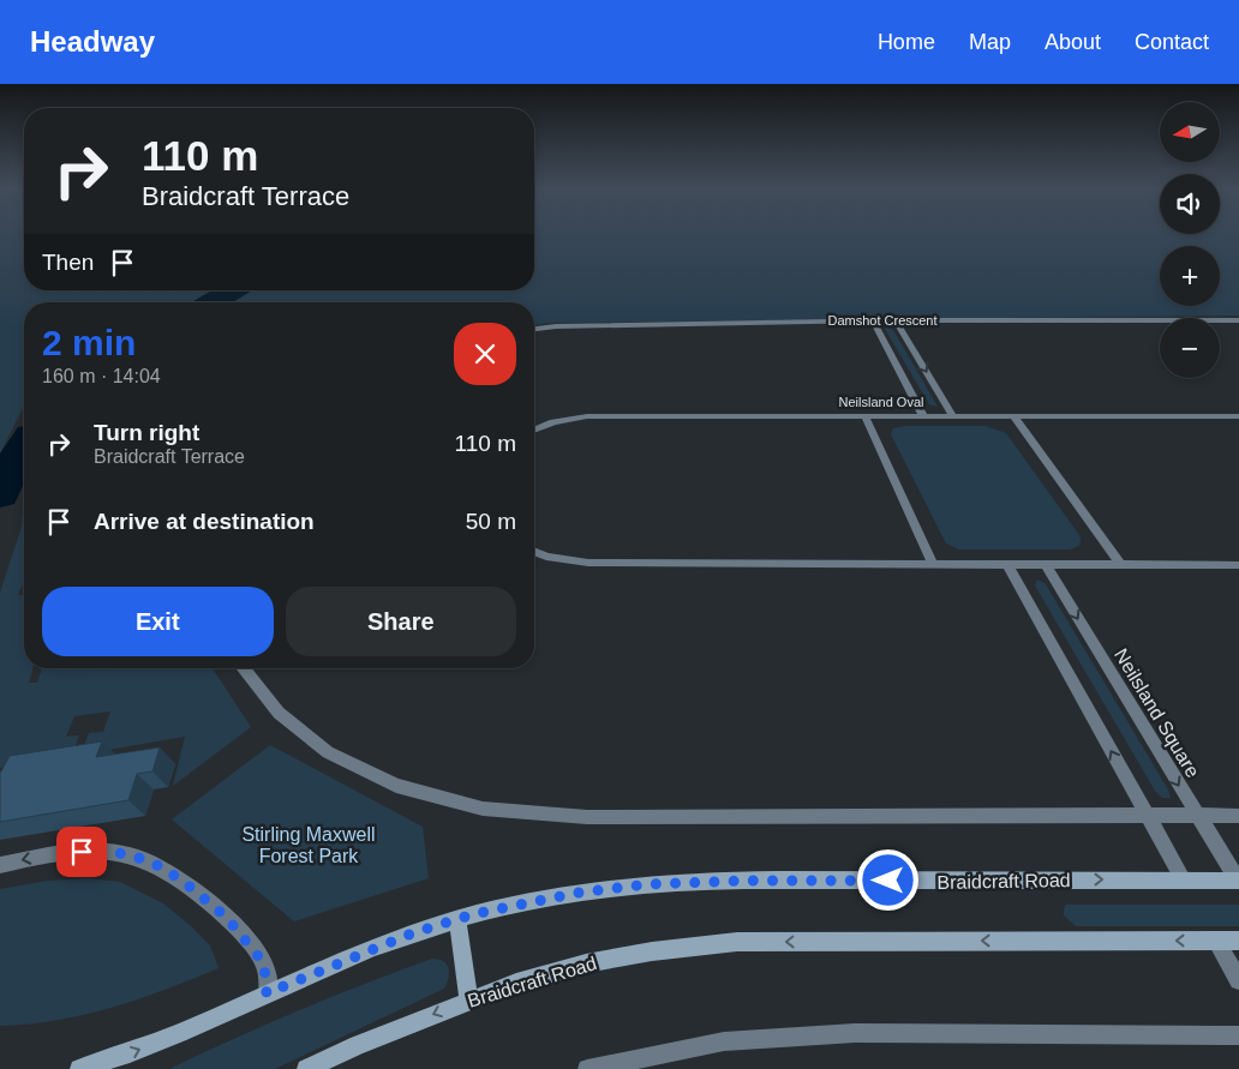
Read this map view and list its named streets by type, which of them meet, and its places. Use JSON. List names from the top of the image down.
{
  "streets": {
    "street": [
      "Damshot Crescent",
      "Neilsland Oval",
      "Neilsland Square",
      "Braidcraft Road"
    ]
  },
  "crossings": [
    ["Neilsland Square", "Braidcraft Road"]
  ],
  "parks": ["Stirling Maxwell Forest Park"],
  "north": "left",
  "page": {
    "header": "Headway",
    "nav": [
      "Home",
      "Map",
      "About",
      "Contact"
    ],
    "map_buttons": ["+", "−"],
    "turn": ["110 m", "Braidcraft Terrace"],
    "then": "Then",
    "heading": ["2 min", "160 m · 14:04"],
    "list": [
      {
        "name": "Turn right",
        "note": "Braidcraft Terrace",
        "value": "110 m"
      },
      {
        "name": "Arrive at destination",
        "value": "50 m"
      }
    ],
    "buttons": ["Exit", "Share"]
  }
}
